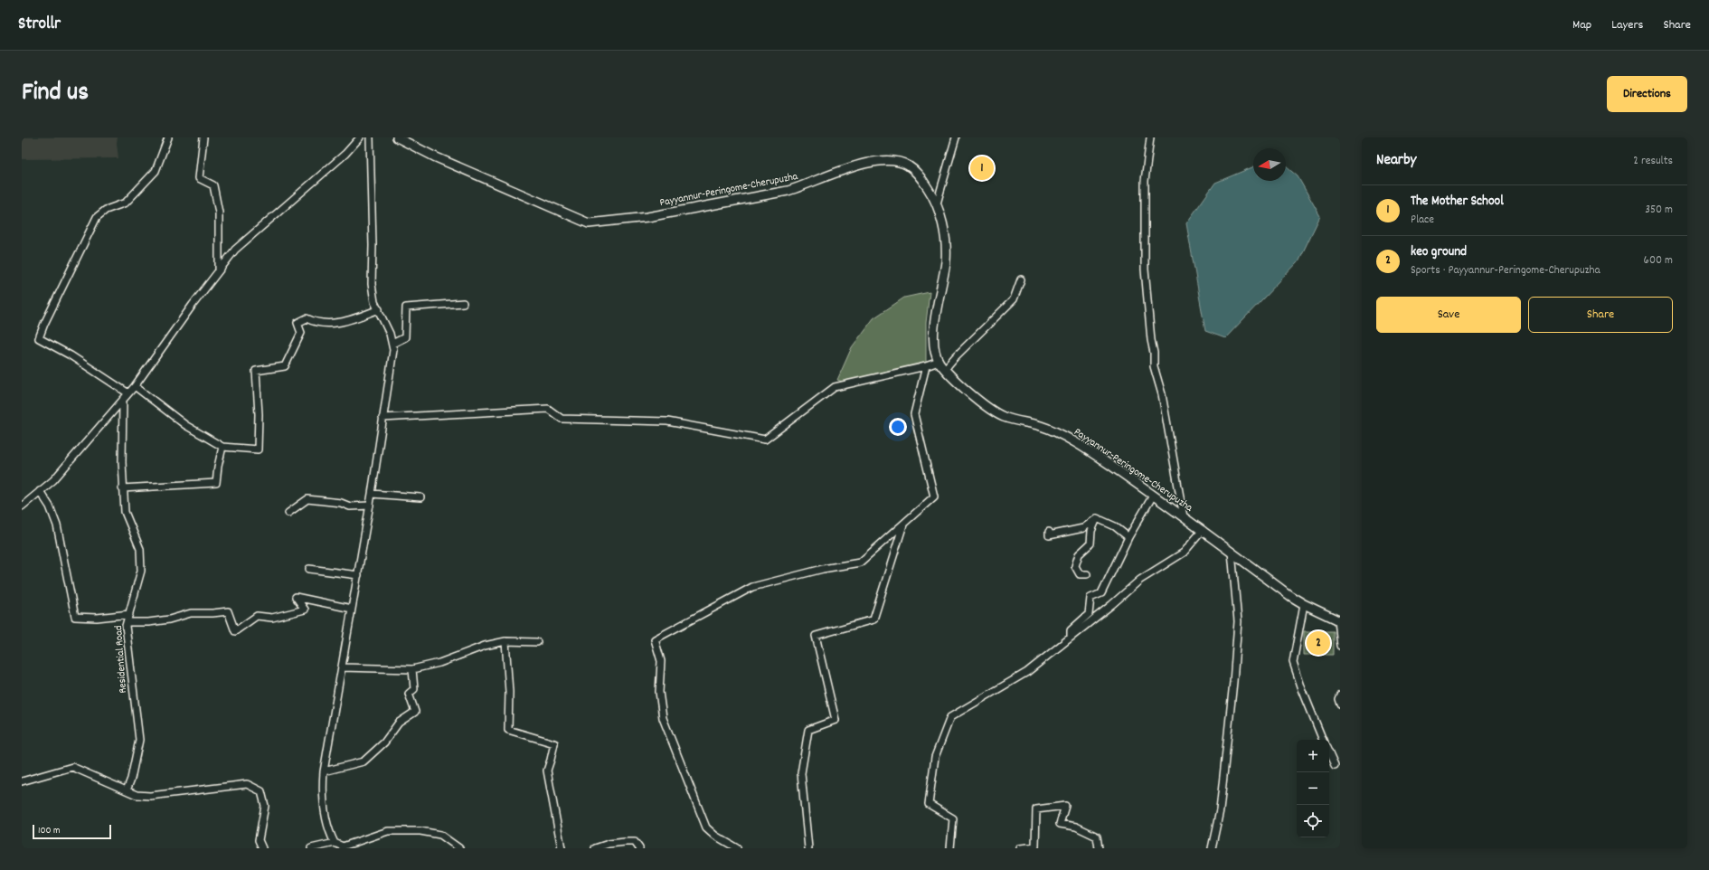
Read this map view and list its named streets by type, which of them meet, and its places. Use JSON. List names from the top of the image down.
{
  "streets": {
    "main road": ["Payyannur-Peringome-Cherupuzha"],
    "street": ["Residential Road"]
  },
  "scale_bar": "100 m",
  "north": "left",
  "page": {
    "header": "Strollr",
    "nav": ["Map", "Layers", "Share"],
    "title": "Find us",
    "buttons": [
      "Directions",
      ["Save", "Share"]
    ],
    "heading": ["Nearby", "2 results"],
    "pins": ["1", "2"],
    "list": [
      {
        "mark": "1",
        "name": "The Mother School",
        "note": "Place",
        "value": "350 m"
      },
      {
        "mark": "2",
        "name": "keo ground",
        "note": "Sports · Payyannur-Peringome-Cherupuzha",
        "value": "600 m"
      }
    ],
    "map_buttons": ["+", "−"],
    "scale": "100 m"
  }
}
